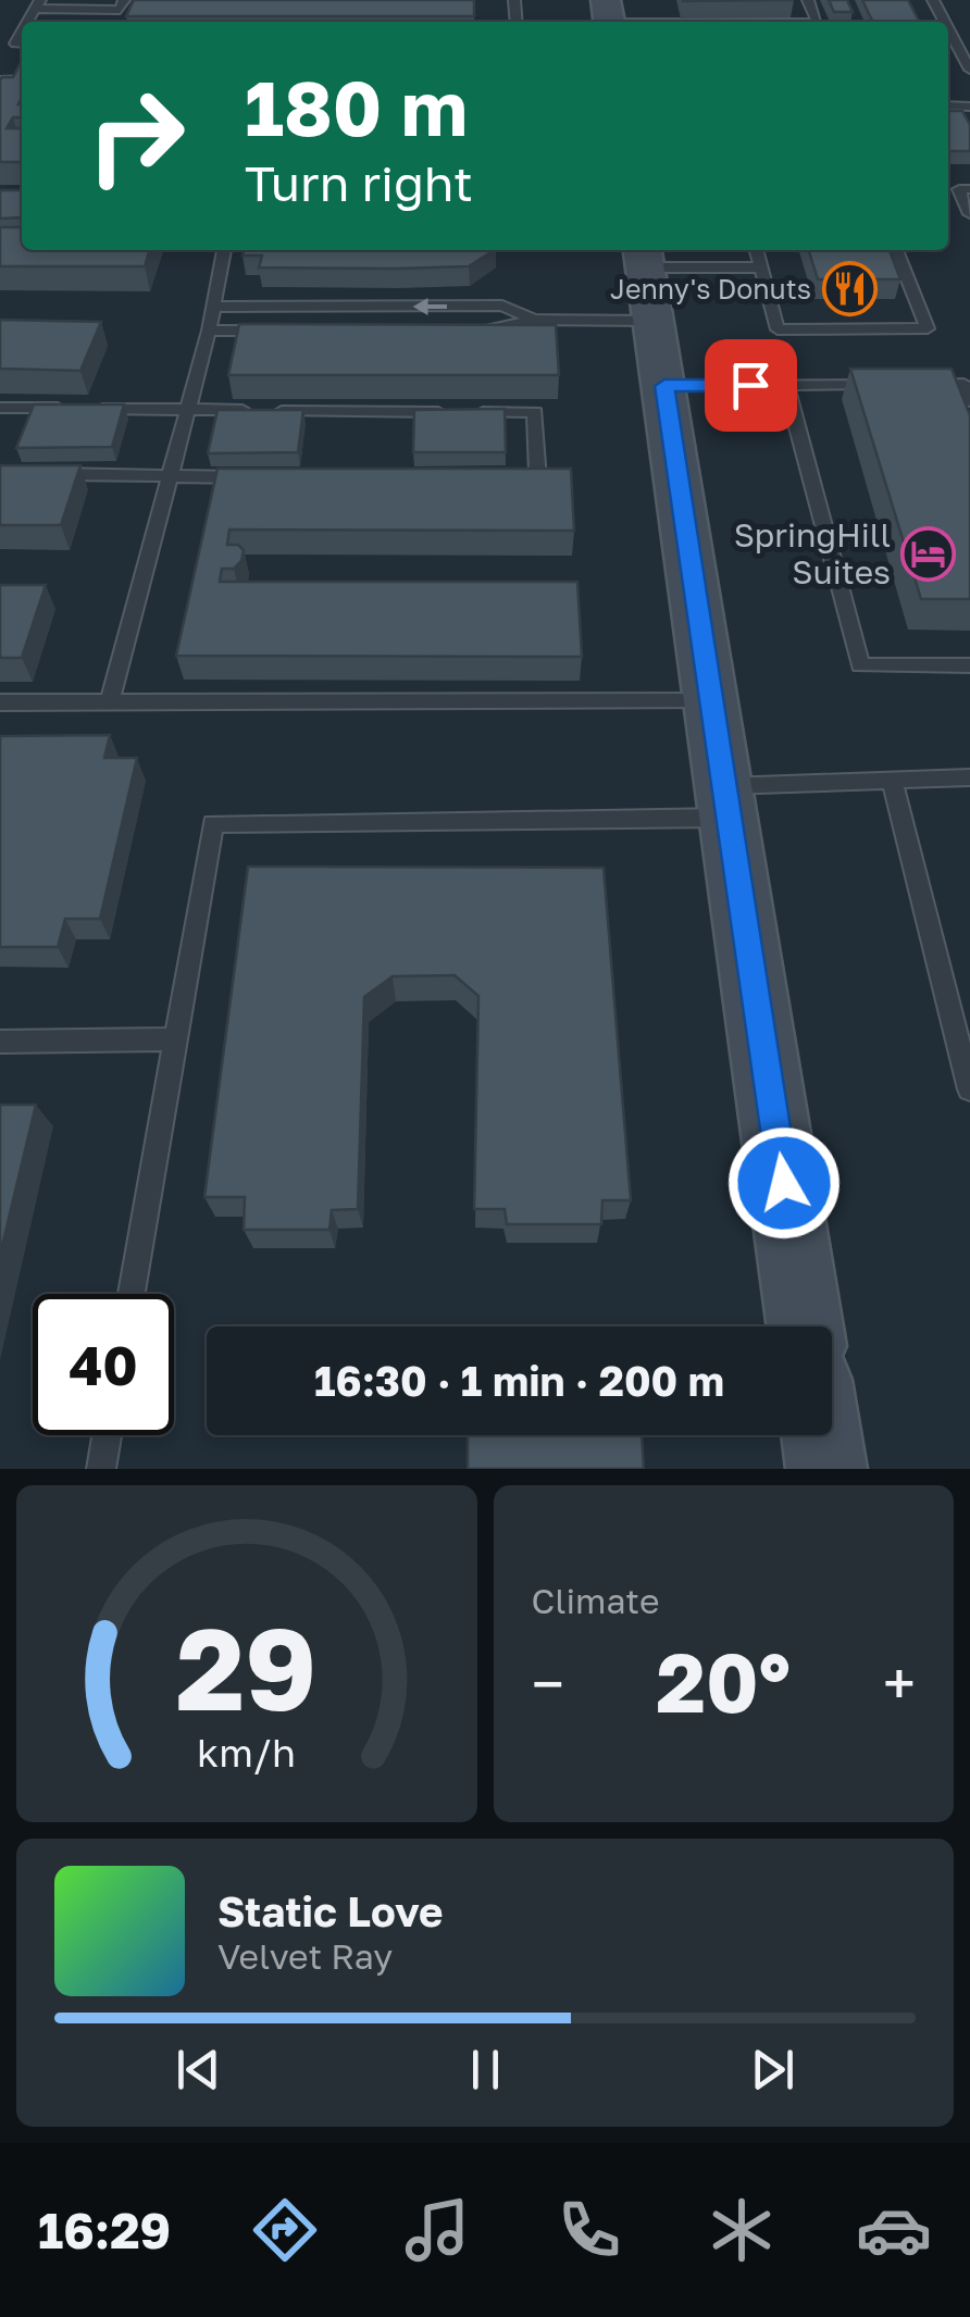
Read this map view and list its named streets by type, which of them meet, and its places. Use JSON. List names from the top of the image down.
{
  "places": {
    "restaurant": ["Jenny's Donuts"],
    "hotel": ["SpringHill Suites"]
  },
  "page": {
    "turn": ["180 m", "Turn right"],
    "limit": "40",
    "trip": "16:30 · 1 min · 200 m",
    "tile": "Climate",
    "heat": ["−", "20°", "+"],
    "song": ["Static Love", "Velvet Ray"],
    "tabs": "16:29",
    "gauge": ["29", "km/h"]
  }
}
